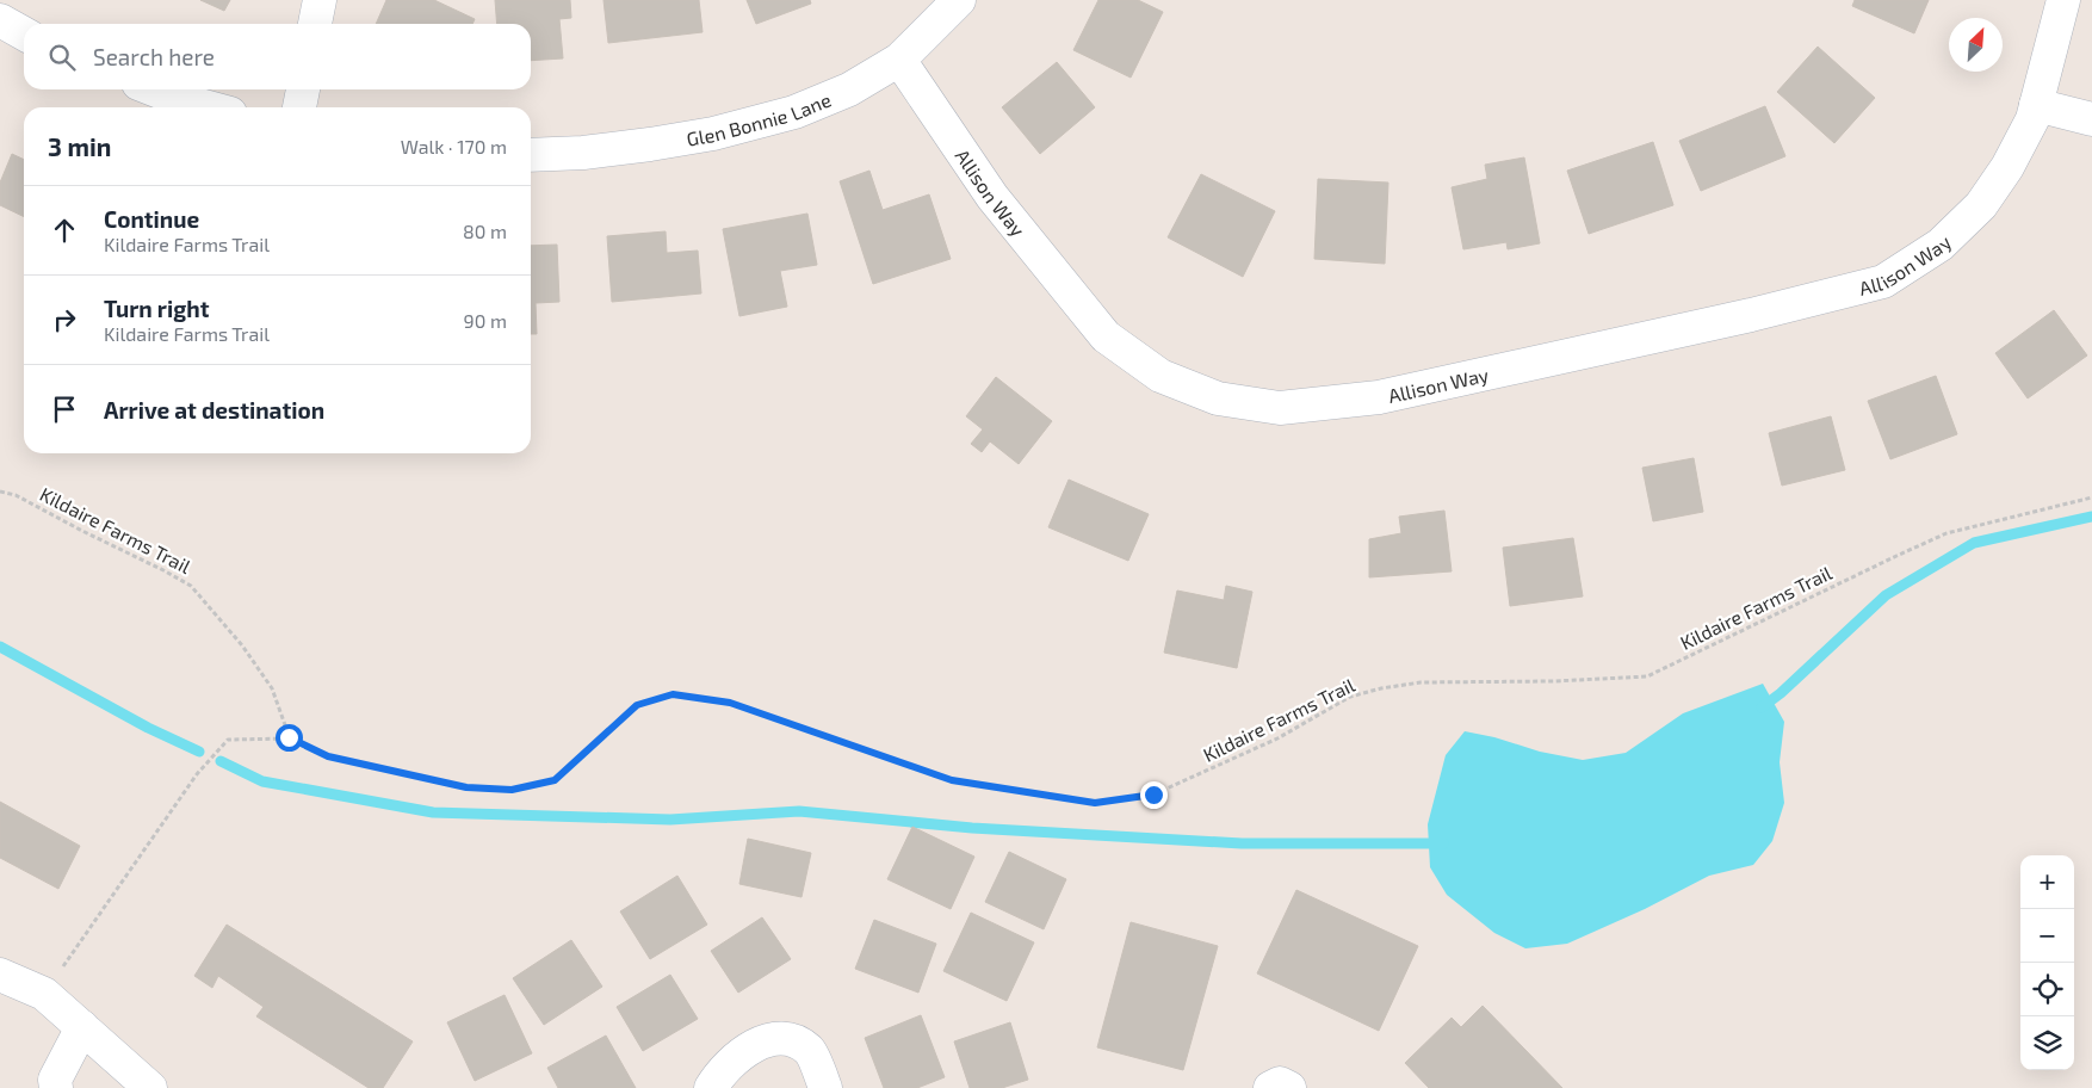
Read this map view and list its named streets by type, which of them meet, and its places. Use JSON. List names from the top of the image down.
{
  "streets": {
    "street": ["Glen Bonnie Lane", "Allison Way"],
    "path": ["Kildaire Farms Trail"]
  },
  "crossings": [
    ["Glen Bonnie Lane", "Allison Way"]
  ],
  "north": "top right",
  "page": {
    "search": "Search here",
    "heading": ["3 min", "Walk · 170 m"],
    "list": [
      ["Continue", "Kildaire Farms Trail", "80 m"],
      ["Turn right", "Kildaire Farms Trail", "90 m"],
      "Arrive at destination"
    ],
    "map_buttons": ["+", "−"]
  }
}
